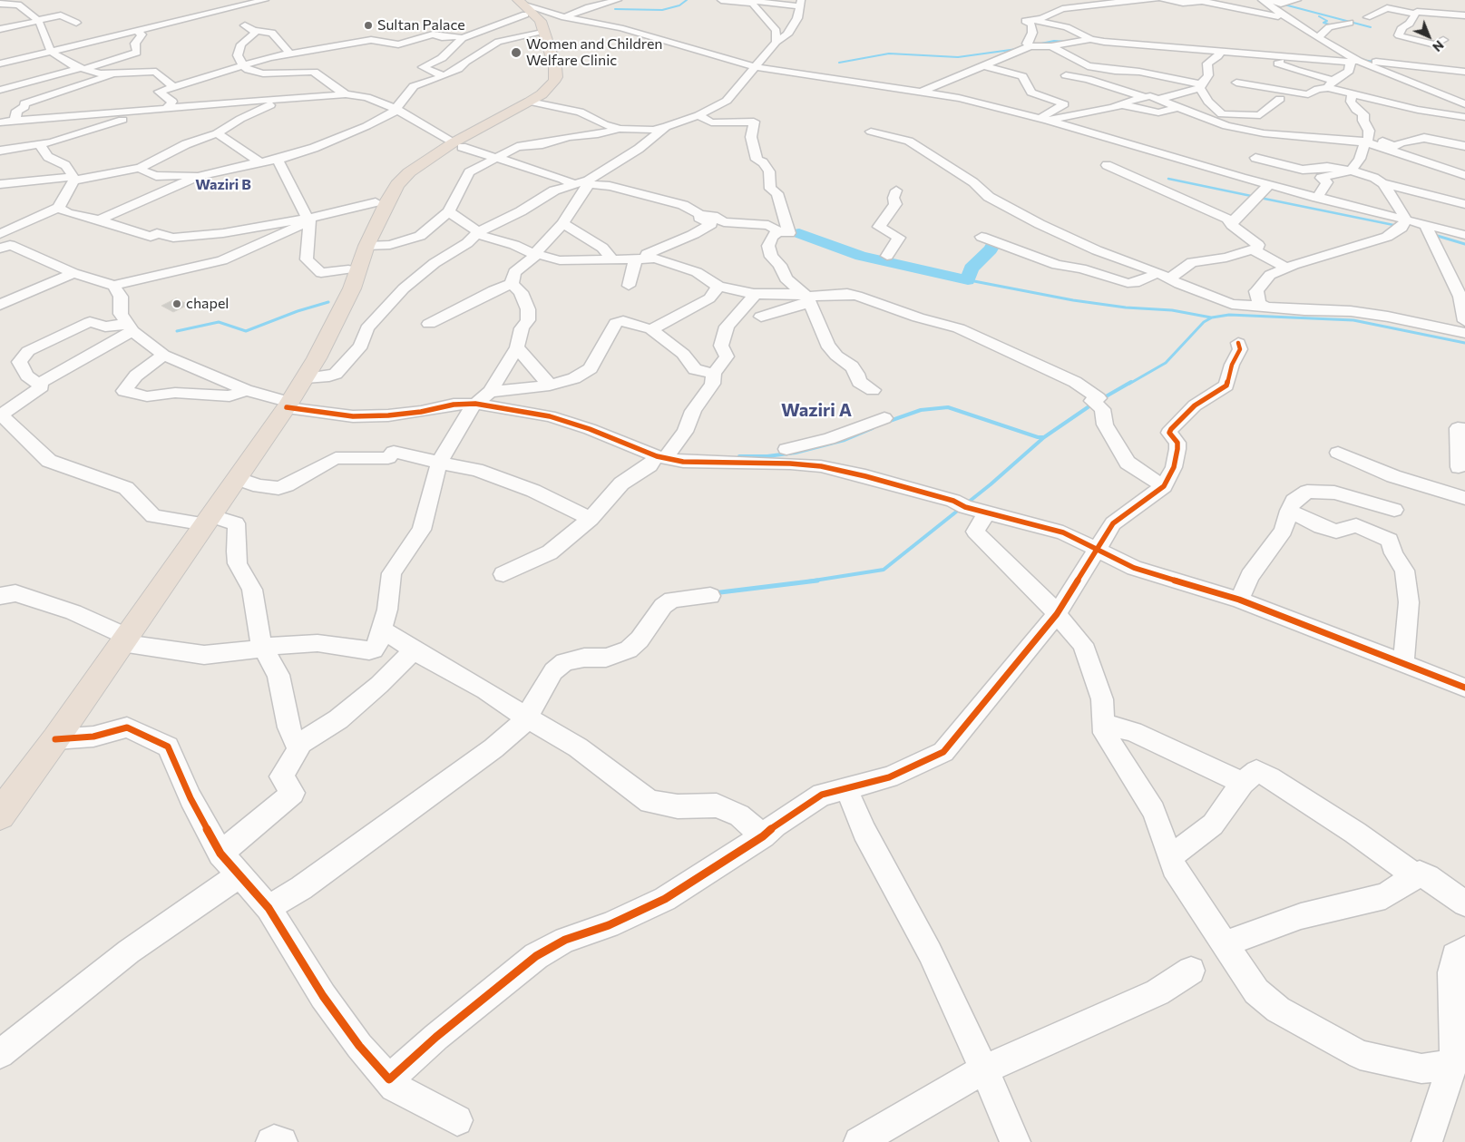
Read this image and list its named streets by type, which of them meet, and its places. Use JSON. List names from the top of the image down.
{
  "districts": ["Waziri B", "Waziri A"],
  "places": ["Sultan Palace", "Women and Children Welfare Clinic", "chapel"],
  "north": "bottom right"
}
